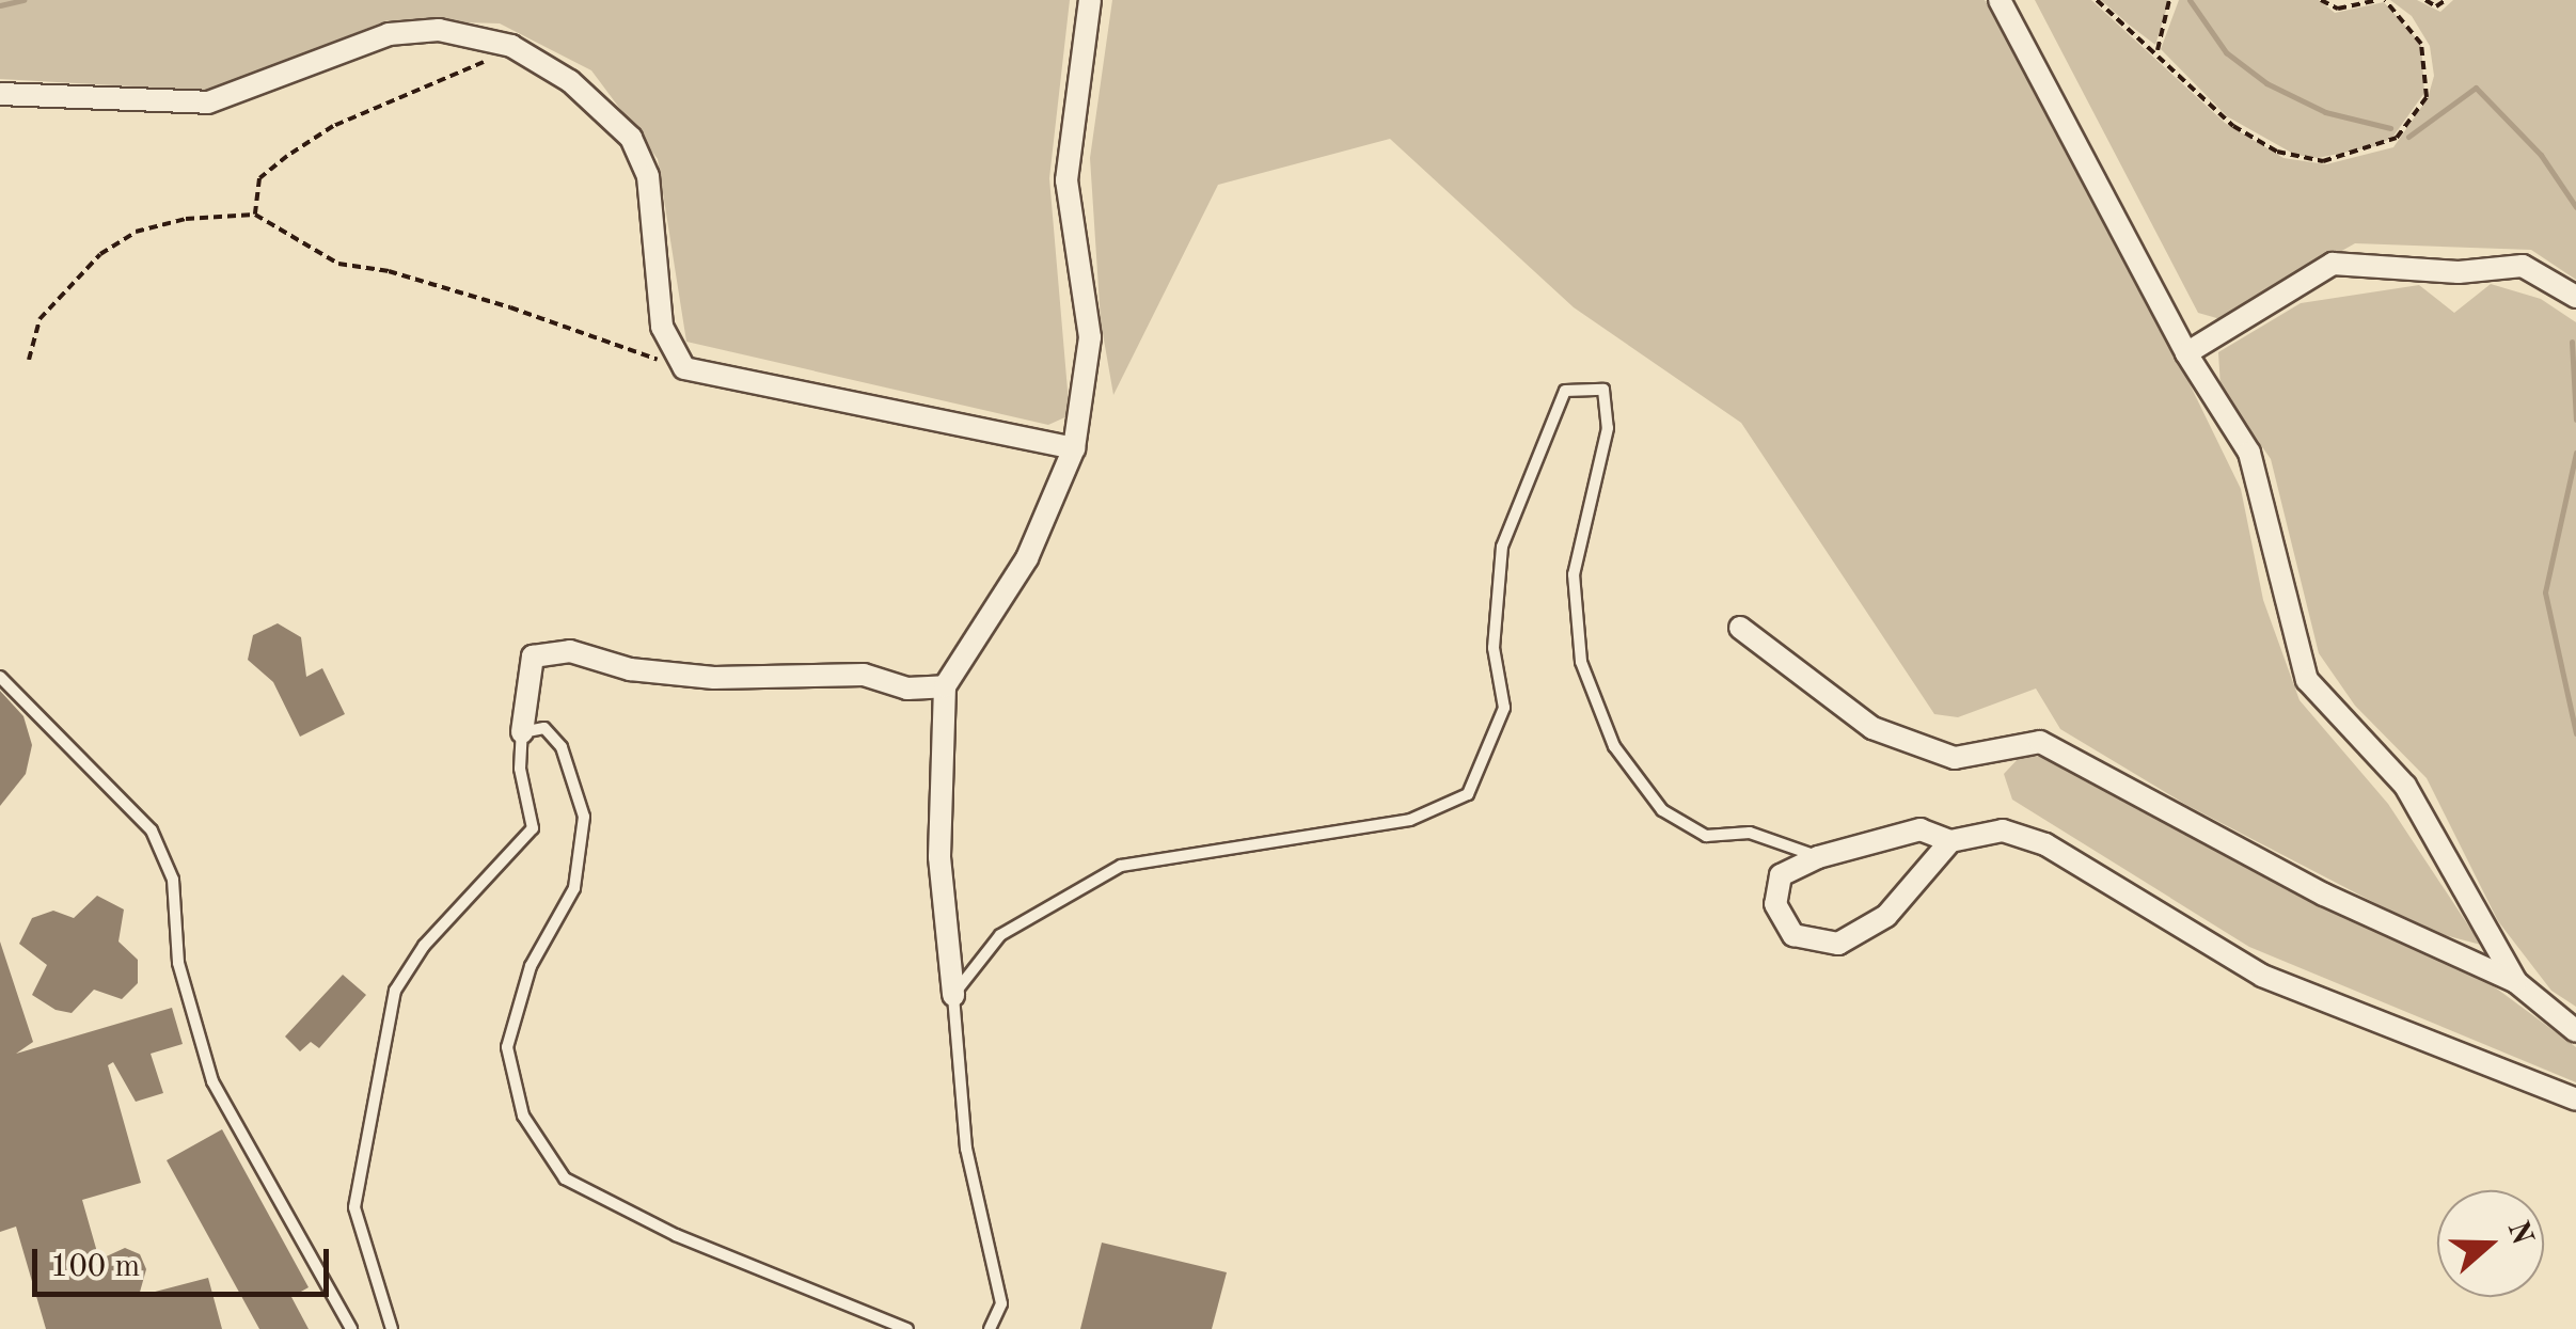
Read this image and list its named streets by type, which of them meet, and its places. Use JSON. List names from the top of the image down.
{
  "scale_bar": "100 m",
  "north": "right"
}
